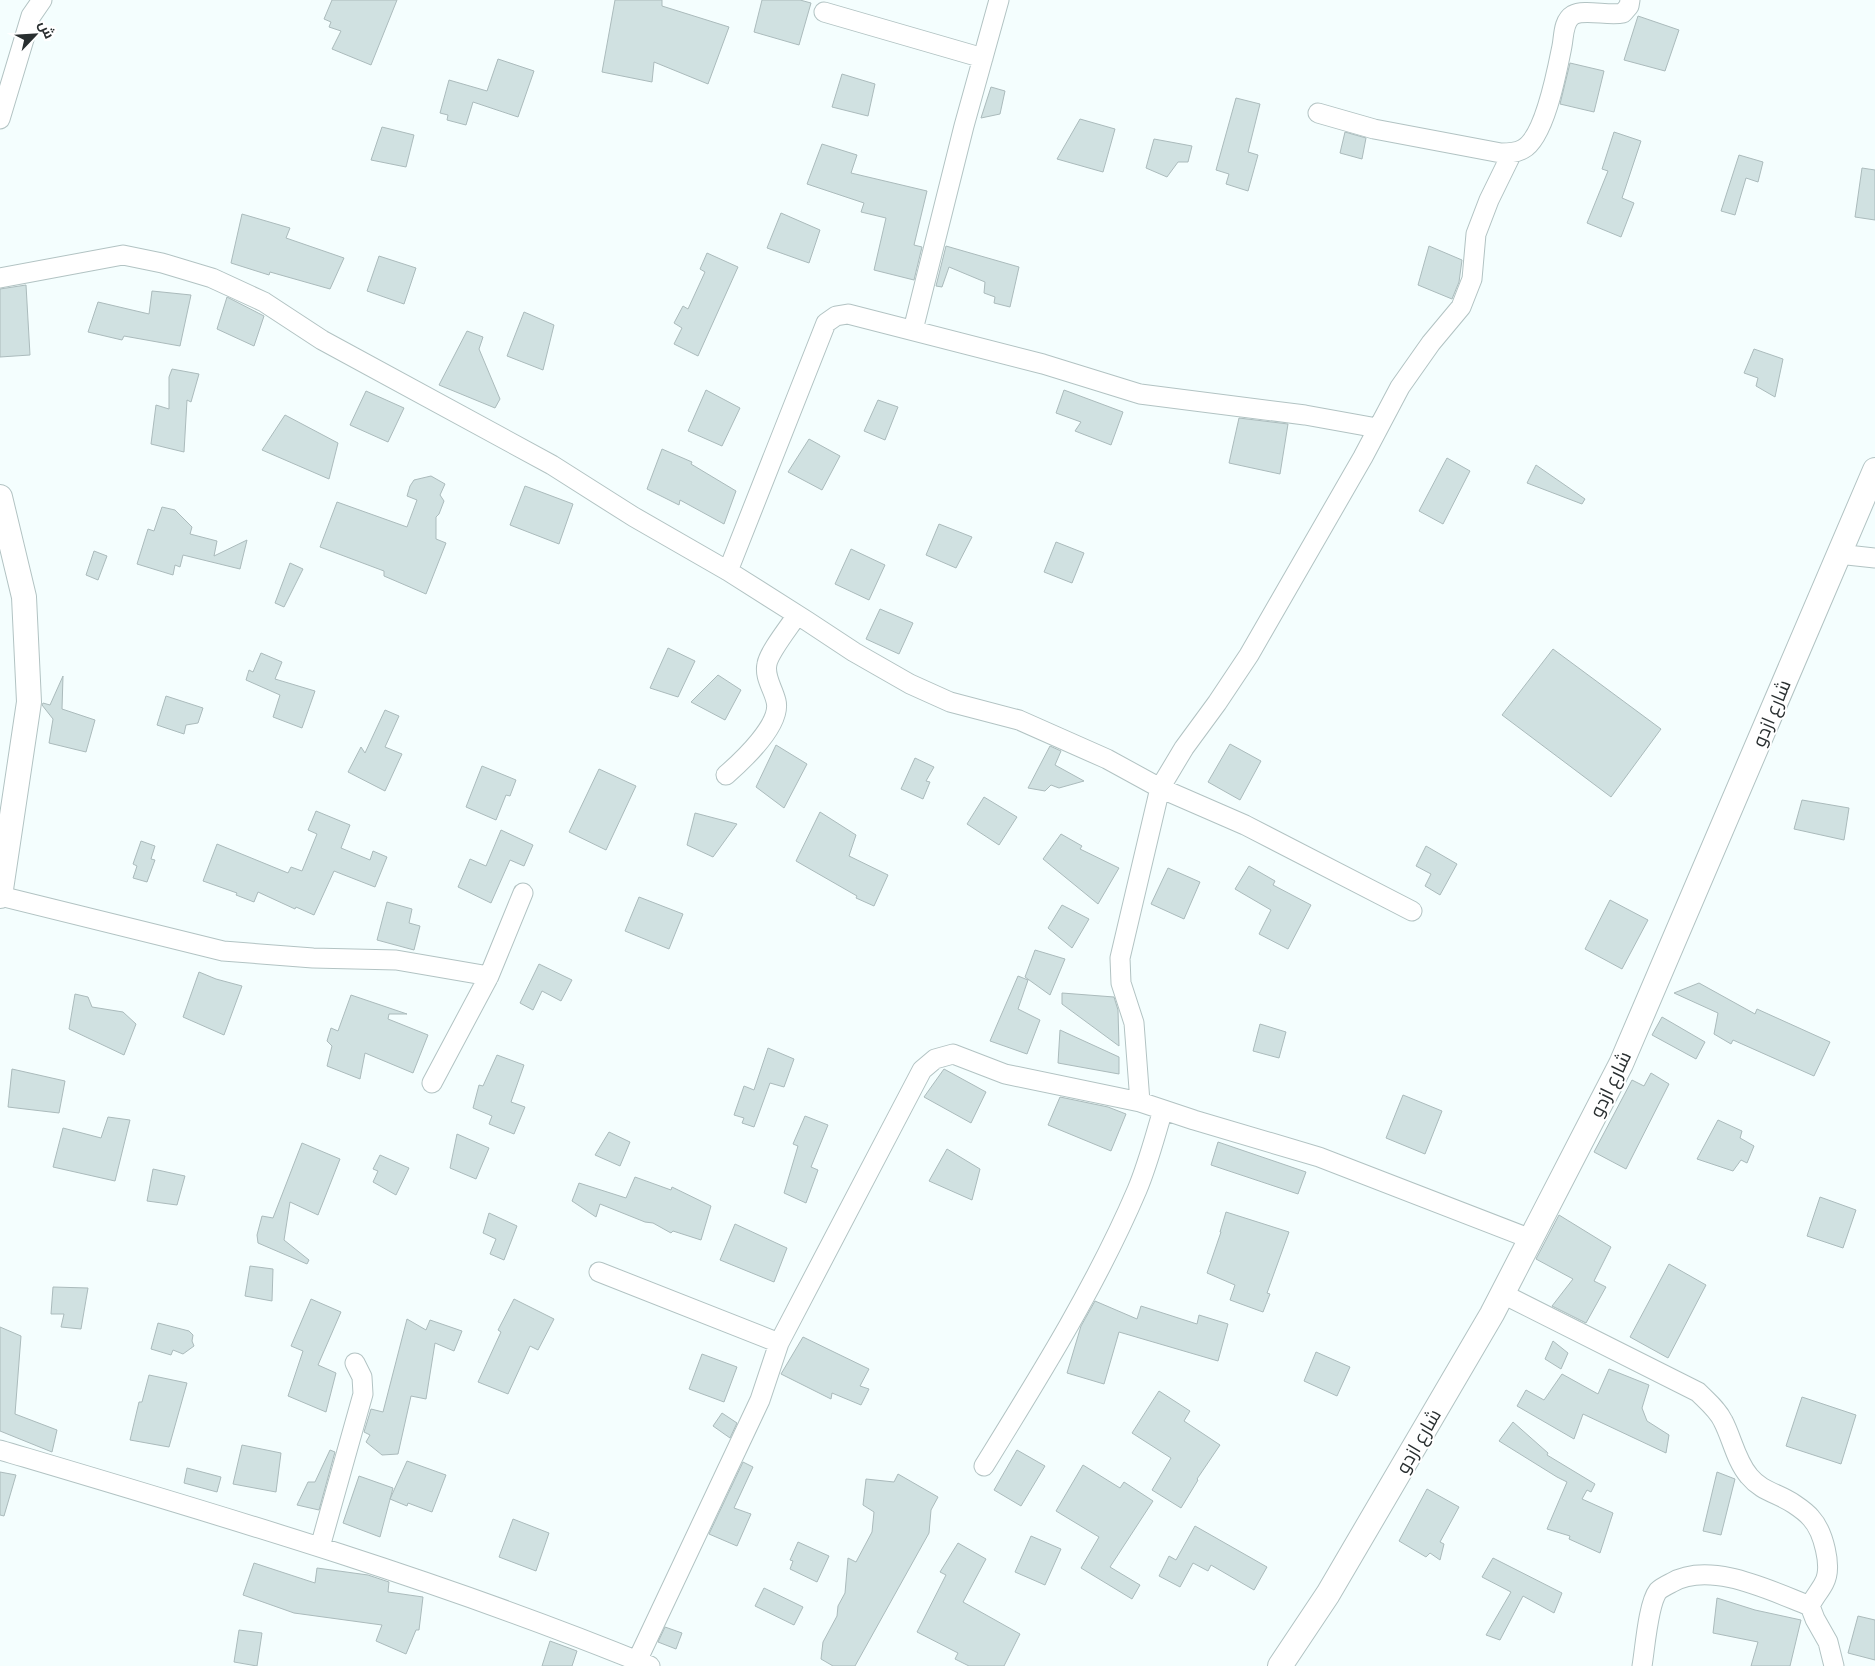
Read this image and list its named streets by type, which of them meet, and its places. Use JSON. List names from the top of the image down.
{
  "streets": {
    "street": ["شارع ازدو"]
  },
  "north": "top right"
}
